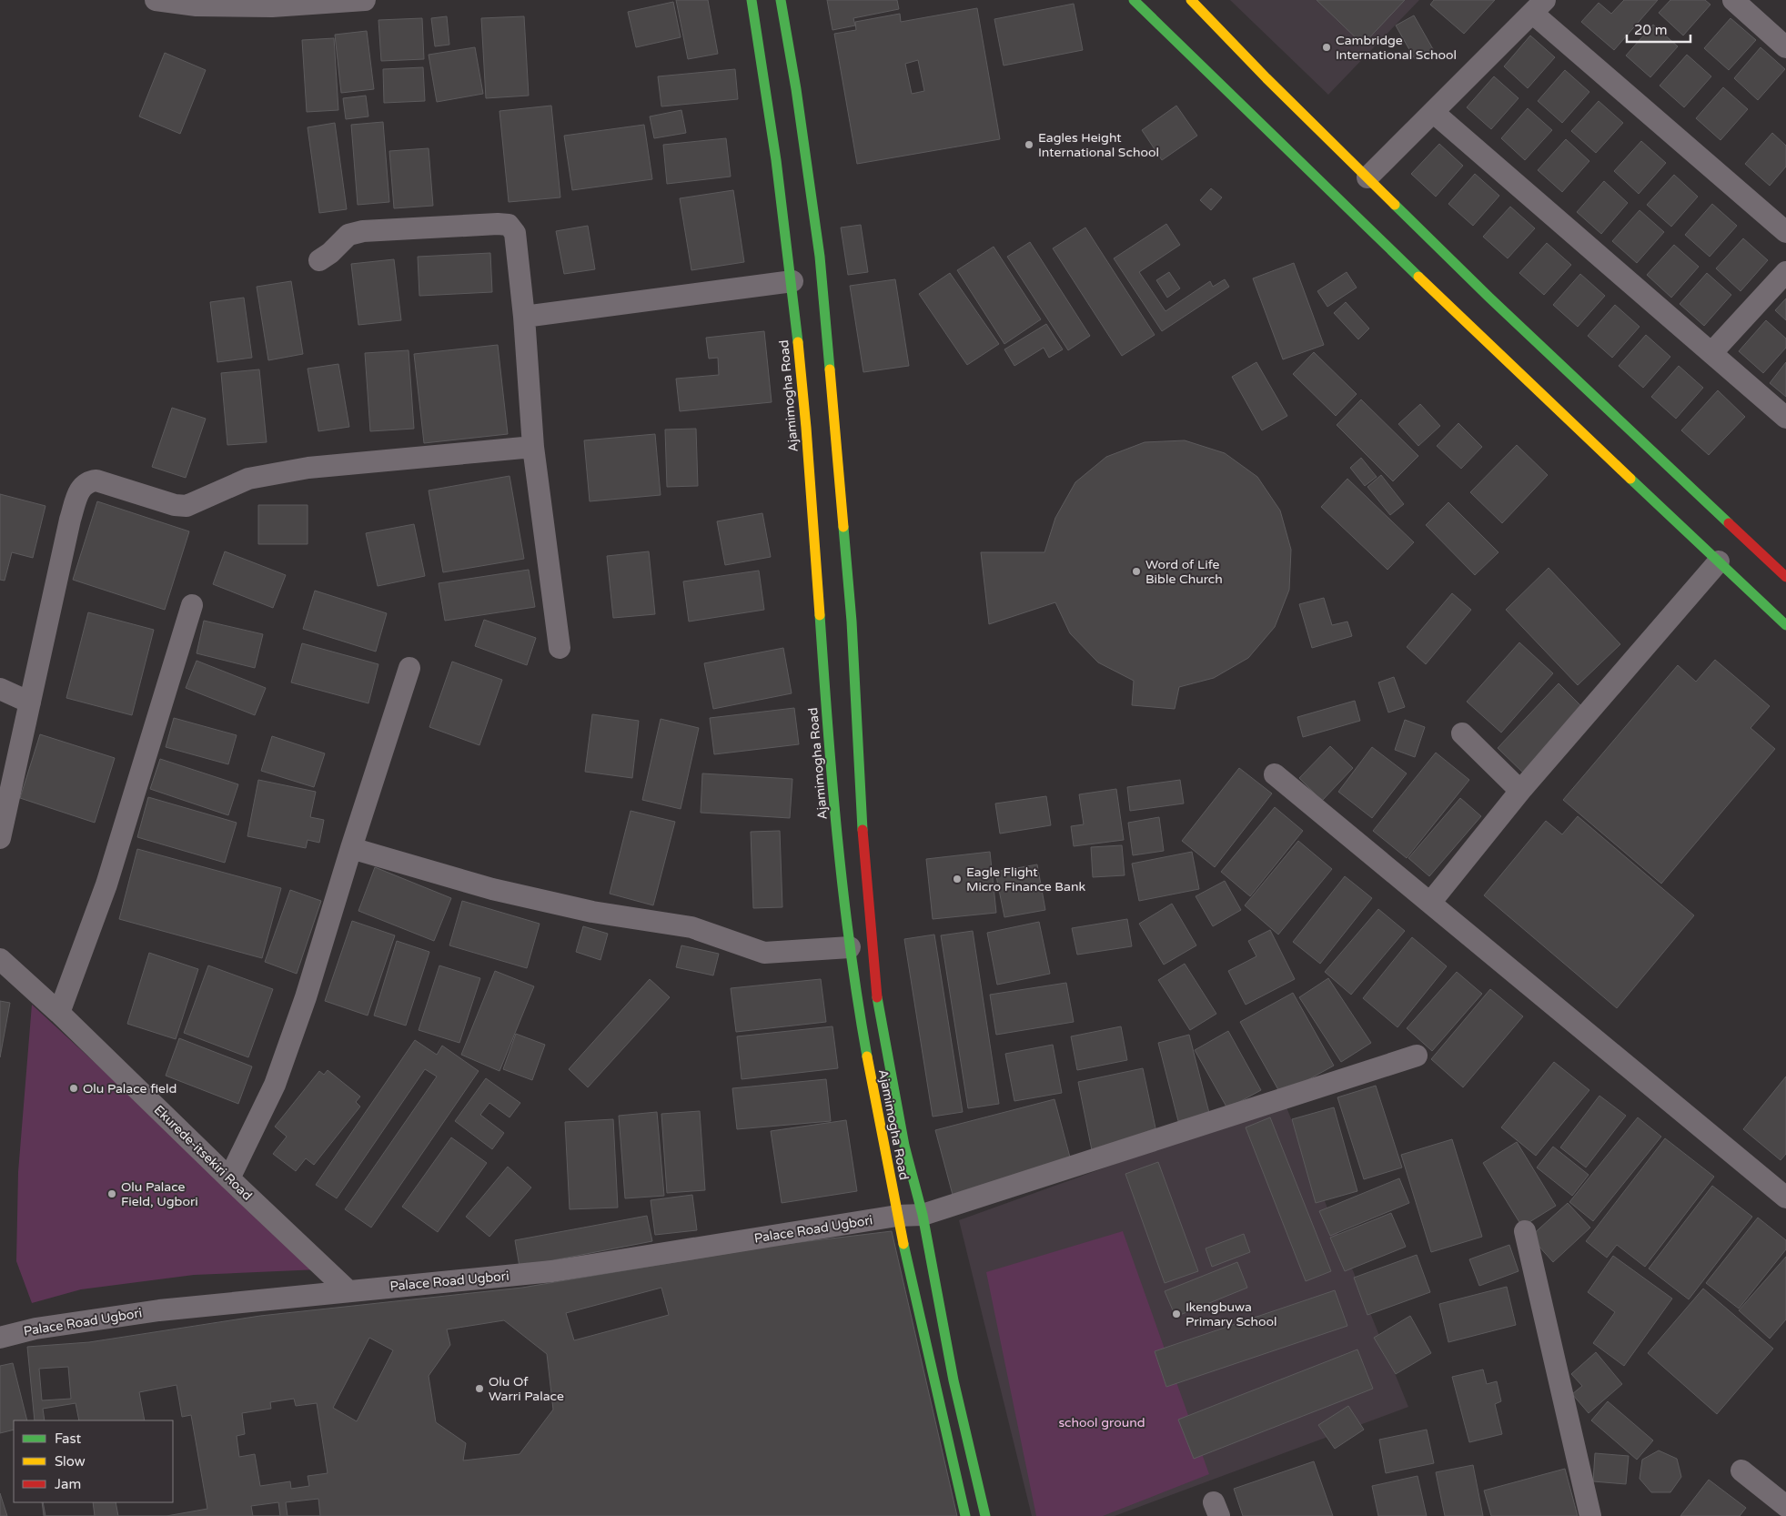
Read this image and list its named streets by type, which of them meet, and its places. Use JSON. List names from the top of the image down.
{
  "streets": {
    "main road": ["Ajamimogha Road"],
    "street": ["Ekurede-itsekiri Road", "Palace Road Ugbori"]
  },
  "crossings": [
    ["Ajamimogha Road", "Palace Road Ugbori"],
    ["Ekurede-itsekiri Road", "Palace Road Ugbori"]
  ],
  "parks": ["school ground"],
  "places": [
    "Cambridge International School",
    "Eagles Height International School",
    "Word of Life Bible Church",
    "Eagle Flight Micro Finance Bank",
    "Olu Palace field",
    "Olu Palace Field, Ugbori",
    "Ikengbuwa Primary School",
    "Olu Of Warri Palace"
  ],
  "legend": ["Fast", "Slow", "Jam"],
  "scale_bar": "20 m"
}
